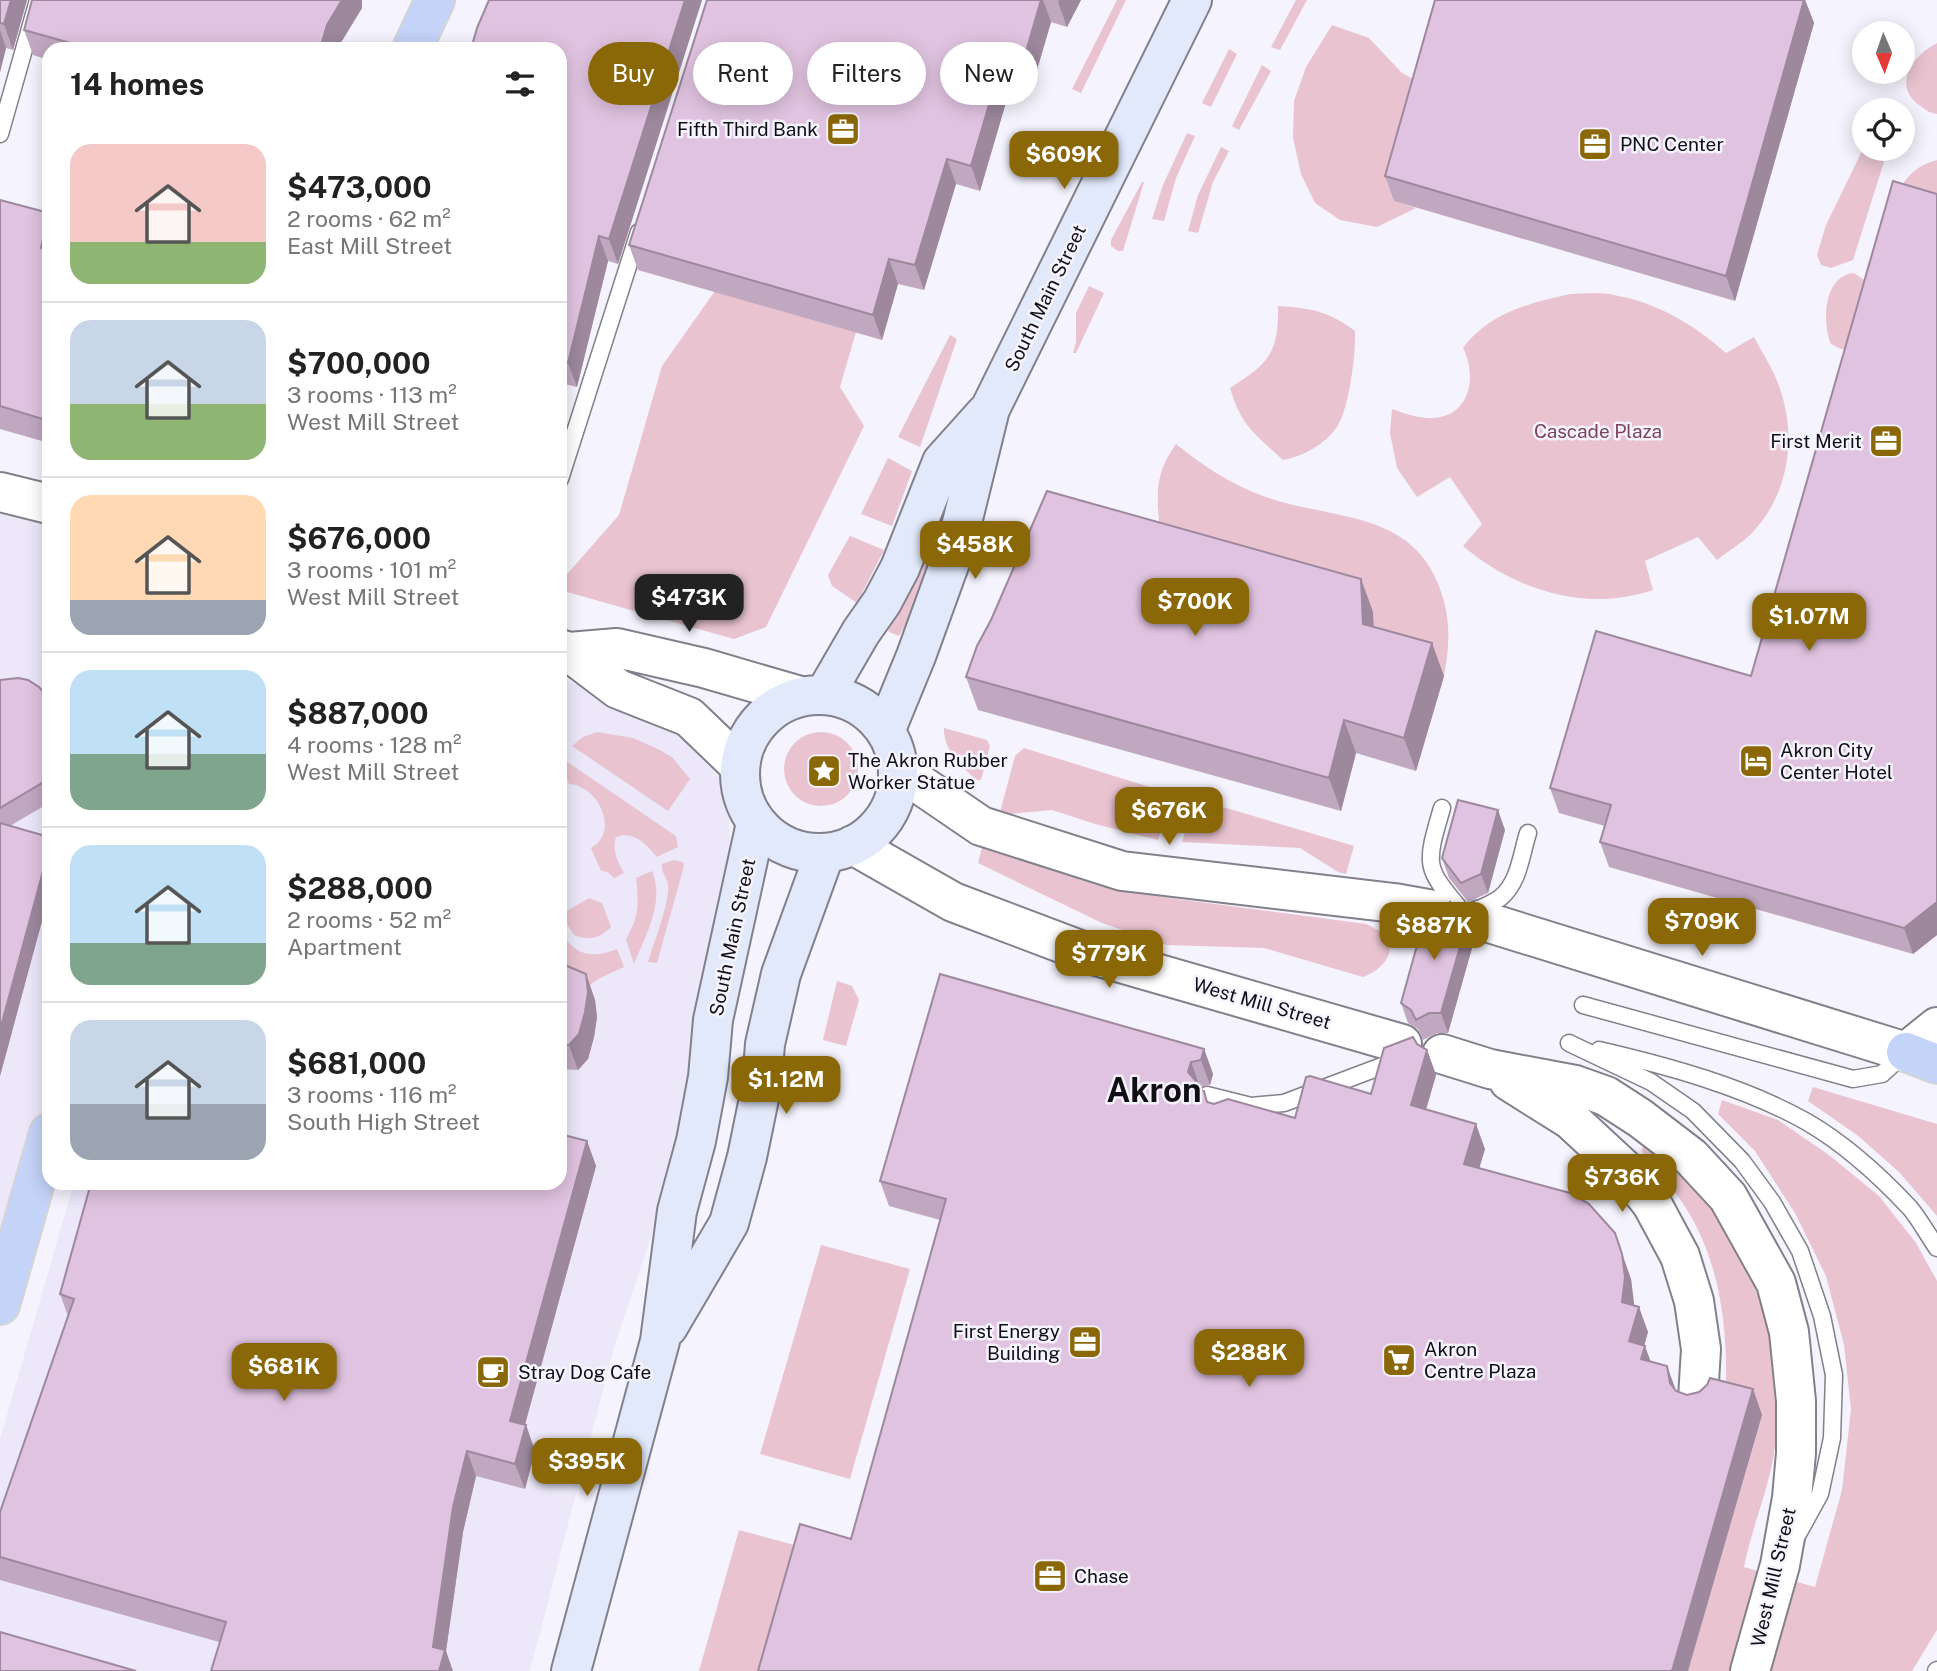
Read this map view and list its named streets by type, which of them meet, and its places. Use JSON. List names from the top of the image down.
{
  "streets": {
    "main road": ["South Main Street"],
    "street": ["West Mill Street"]
  },
  "crossings": [
    ["South Main Street", "West Mill Street"]
  ],
  "districts": ["Akron"],
  "parks": ["Cascade Plaza"],
  "places": {
    "office": [
      "Fifth Third Bank",
      "PNC Center",
      "First Merit",
      "First Energy Building",
      "Chase"
    ],
    "hotel": ["Akron City Center Hotel"],
    "place": ["The Akron Rubber Worker Statue"],
    "supermarket": ["Akron Centre Plaza"],
    "cafe": ["Stray Dog Cafe"]
  },
  "north": "bottom",
  "page": {
    "chip": [
      "Buy",
      "Rent",
      "Filters",
      "New"
    ],
    "heading": "14 homes",
    "list": [
      {
        "name": "$473,000",
        "note": "2 rooms · 62 m² · East Mill Street"
      },
      {
        "name": "$700,000",
        "note": "3 rooms · 113 m² · West Mill Street"
      },
      {
        "name": "$676,000",
        "note": "3 rooms · 101 m² · West Mill Street"
      },
      {
        "name": "$887,000",
        "note": "4 rooms · 128 m² · West Mill Street"
      },
      {
        "name": "$288,000",
        "note": "2 rooms · 52 m² · Apartment"
      },
      {
        "name": "$681,000",
        "note": "3 rooms · 116 m² · South High Street"
      }
    ],
    "price": [
      "$609K",
      "$458K",
      "$473K",
      "$700K",
      "$1.07M",
      "$676K",
      "$709K",
      "$887K",
      "$779K",
      "$1.12M",
      "$736K",
      "$288K",
      "$681K",
      "$395K"
    ]
  }
}
